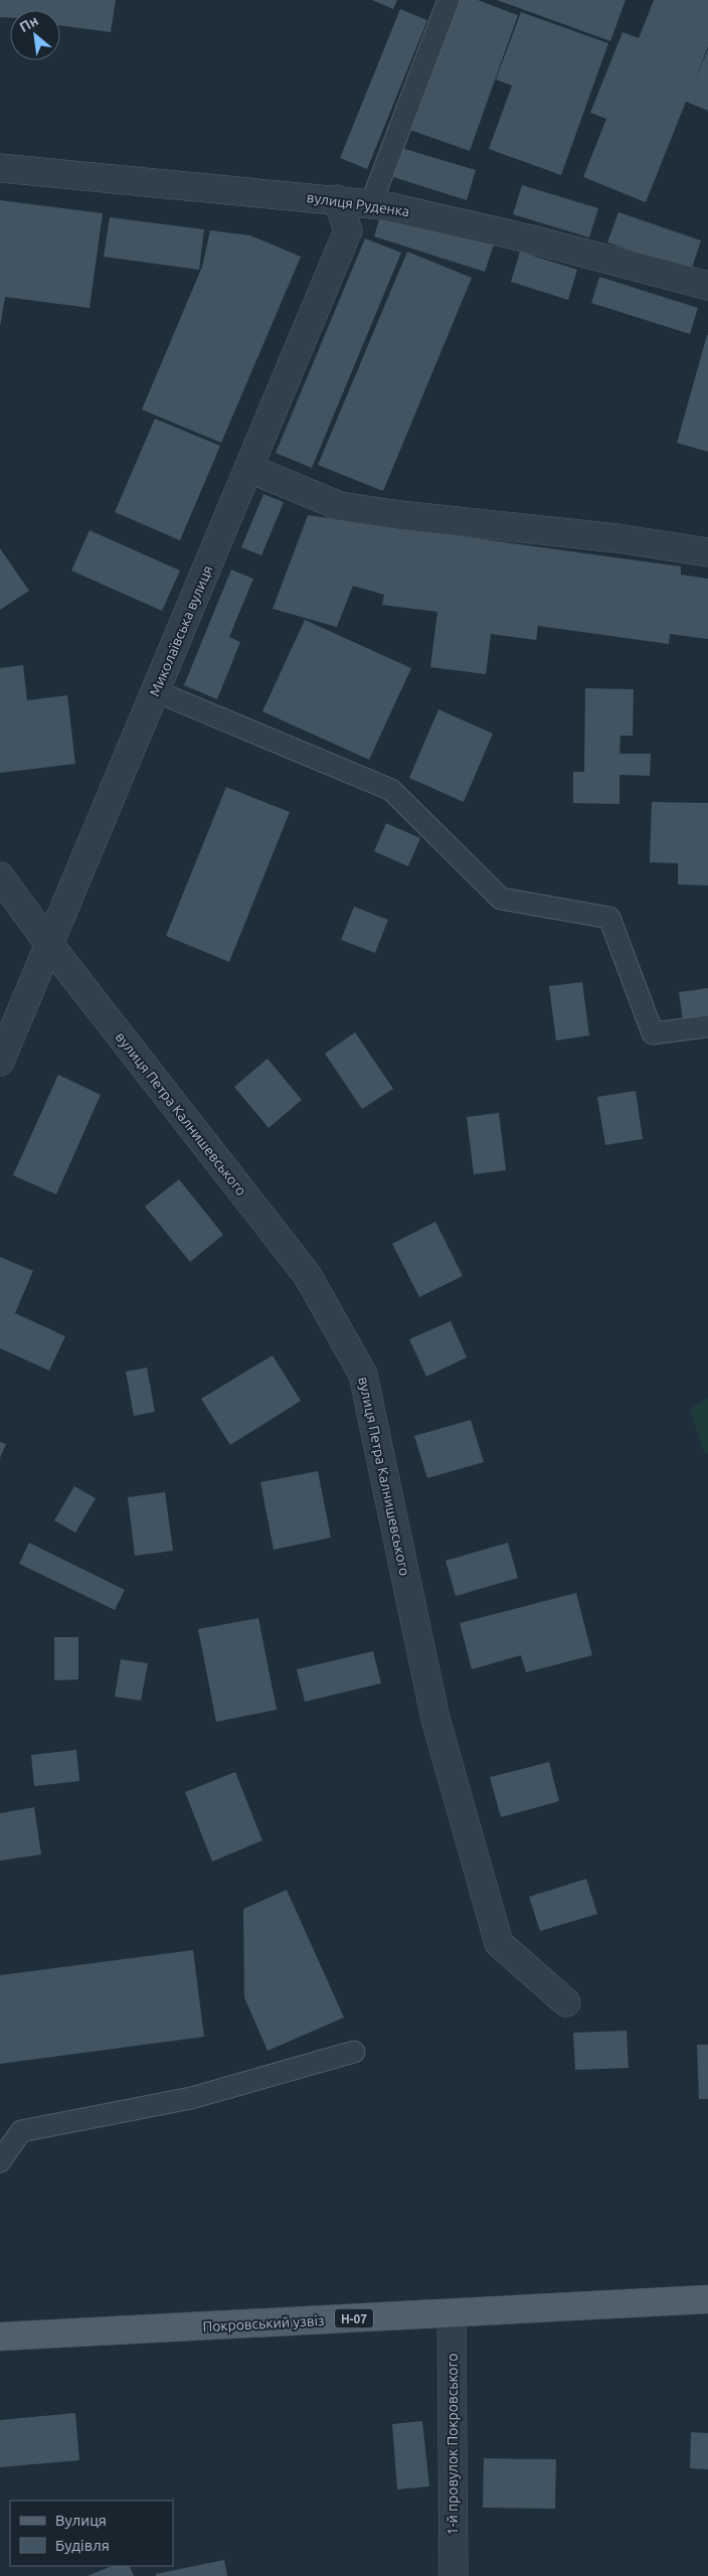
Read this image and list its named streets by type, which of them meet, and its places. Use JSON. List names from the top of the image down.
{
  "streets": {
    "main road": ["Н-07", "Покровський узвіз"],
    "street": [
      "вулиця Руденка",
      "Миколаївська вулиця",
      "вулиця Петра Калнишевського",
      "1-й провулок Покровського"
    ]
  },
  "crossings": [
    ["вулиця Руденка", "Миколаївська вулиця"],
    ["Миколаївська вулиця", "вулиця Петра Калнишевського"],
    ["Покровський узвіз", "1-й провулок Покровського"]
  ],
  "legend": ["Вулиця", "Будівля"],
  "north": "top left"
}
